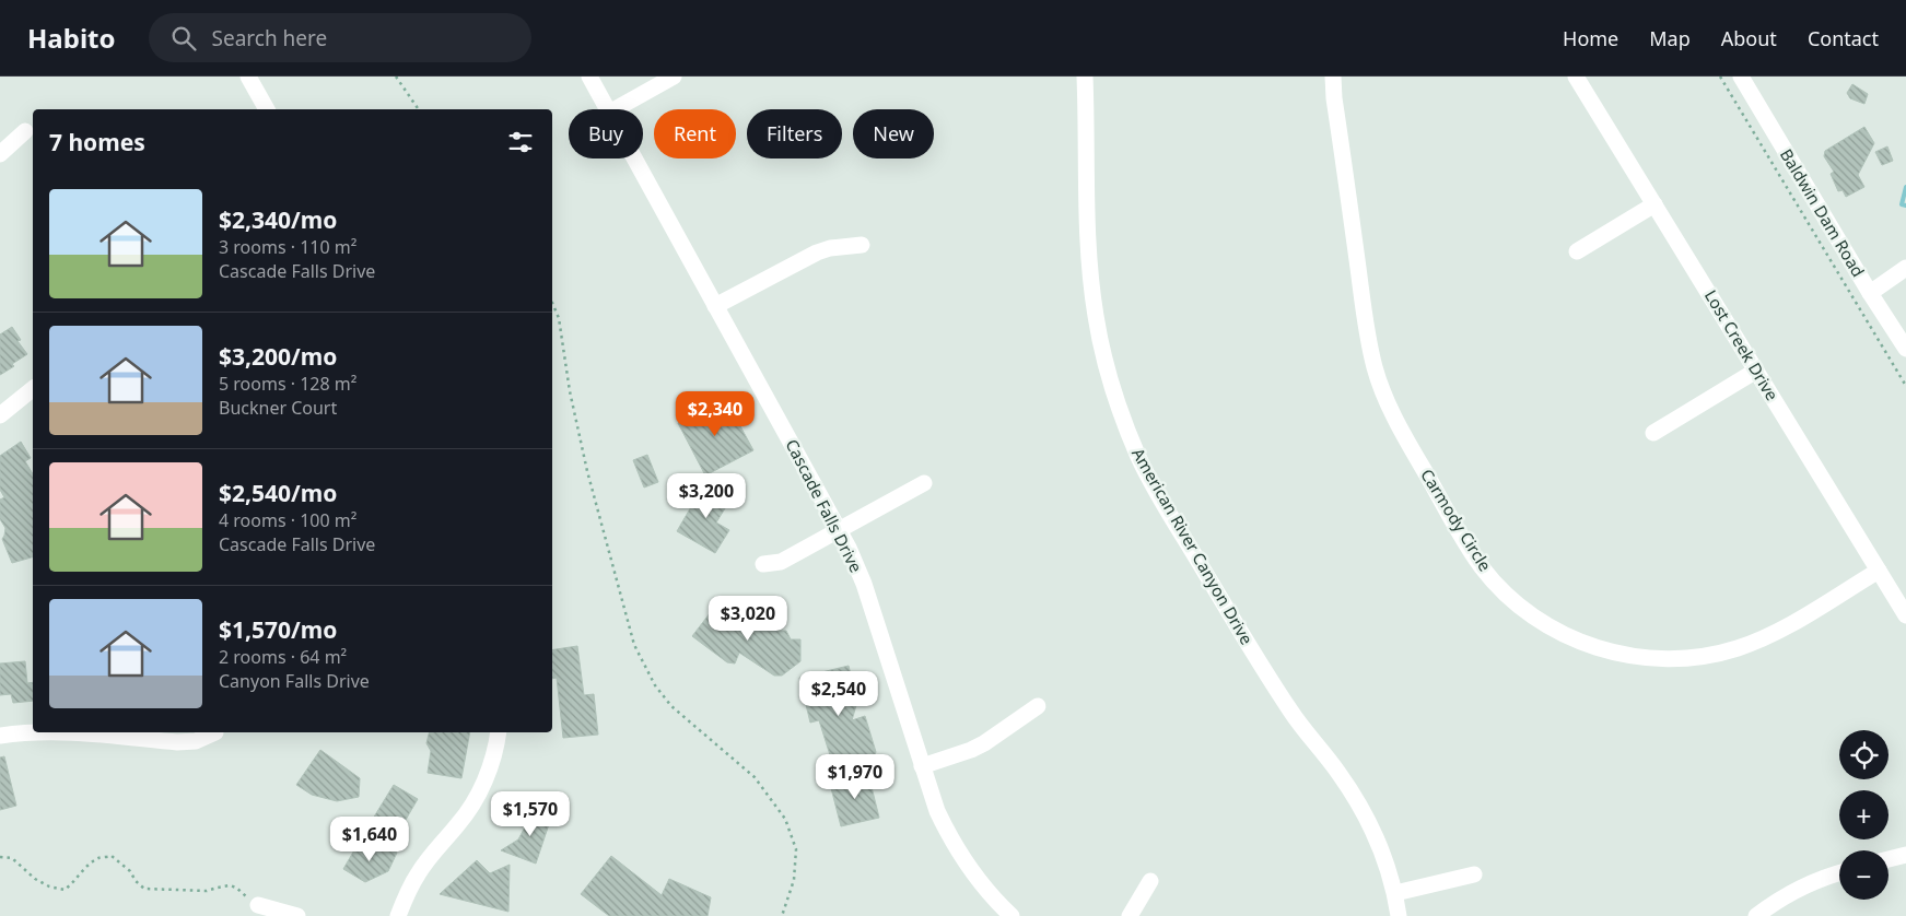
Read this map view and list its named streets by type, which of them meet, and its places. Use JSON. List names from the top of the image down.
{
  "streets": {
    "street": [
      "Baldwin Dam Road",
      "Lost Creek Drive",
      "Cascade Falls Drive",
      "Carmody Circle",
      "American River Canyon Drive"
    ]
  },
  "crossings": [
    ["Lost Creek Drive", "Carmody Circle"]
  ],
  "page": {
    "header": "Habito",
    "search": "Search here",
    "nav": [
      "Home",
      "Map",
      "About",
      "Contact"
    ],
    "chip": [
      "Buy",
      "Rent",
      "Filters",
      "New"
    ],
    "heading": "7 homes",
    "list": [
      {
        "name": "$2,340/mo",
        "note": "3 rooms · 110 m² · Cascade Falls Drive"
      },
      {
        "name": "$3,200/mo",
        "note": "5 rooms · 128 m² · Buckner Court"
      },
      {
        "name": "$2,540/mo",
        "note": "4 rooms · 100 m² · Cascade Falls Drive"
      },
      {
        "name": "$1,570/mo",
        "note": "2 rooms · 64 m² · Canyon Falls Drive"
      }
    ],
    "price": [
      "$2,340",
      "$3,200",
      "$3,020",
      "$2,540",
      "$1,970",
      "$1,570",
      "$1,640"
    ],
    "map_buttons": ["+", "−"]
  }
}
